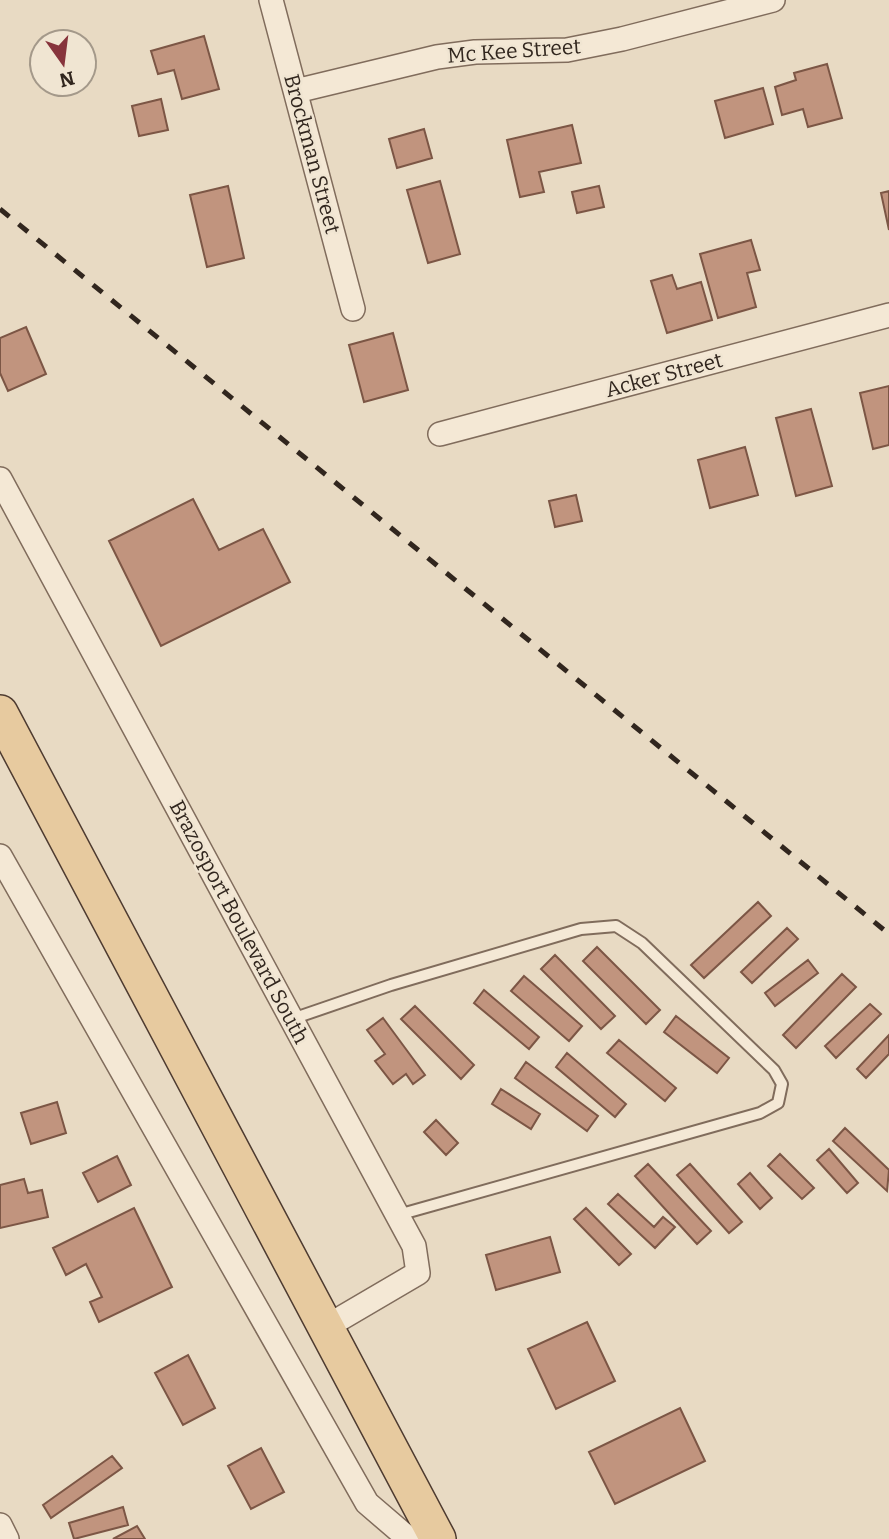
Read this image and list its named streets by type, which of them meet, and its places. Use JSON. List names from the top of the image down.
{
  "streets": {
    "street": [
      "Mc Kee Street",
      "Brockman Street",
      "Acker Street",
      "Brazosport Boulevard South"
    ]
  },
  "crossings": [
    ["Mc Kee Street", "Brockman Street"]
  ],
  "north": "bottom"
}
